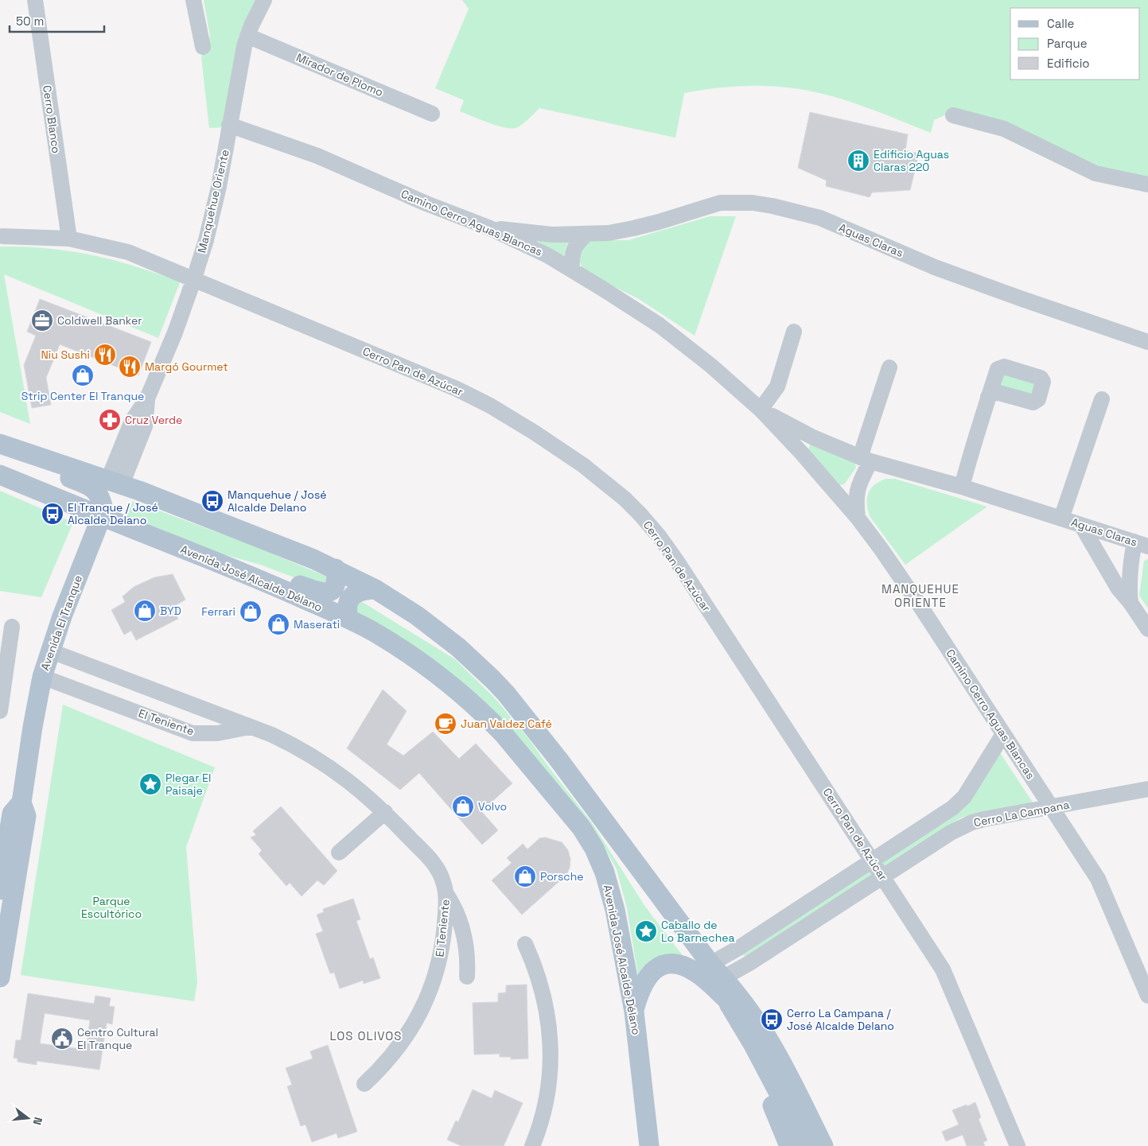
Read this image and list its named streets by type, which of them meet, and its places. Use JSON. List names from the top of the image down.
{
  "streets": {
    "main road": ["Avenida José Alcalde Délano", "Avenida El Tranque"],
    "street": [
      "Mirador de Plomo",
      "Cerro Blanco",
      "Manquehue Oriente",
      "Camino Cerro Aguas Blancas",
      "Aguas Claras",
      "Cerro Pan de Azúcar",
      "El Teniente",
      "Cerro La Campana"
    ]
  },
  "crossings": [
    ["Mirador de Plomo", "Manquehue Oriente"],
    ["Cerro Blanco", "Cerro Pan de Azúcar"],
    ["Manquehue Oriente", "Camino Cerro Aguas Blancas"],
    ["Manquehue Oriente", "Cerro Pan de Azúcar"],
    ["Camino Cerro Aguas Blancas", "Aguas Claras"],
    ["Camino Cerro Aguas Blancas", "Cerro La Campana"],
    ["Cerro Pan de Azúcar", "Cerro La Campana"],
    ["Avenida José Alcalde Délano", "Avenida El Tranque"],
    ["Avenida El Tranque", "El Teniente"]
  ],
  "districts": ["MANQUEHUE ORIENTE", "LOS OLIVOS"],
  "parks": ["Parque Escultórico"],
  "places": {
    "building": ["Edificio Aguas Claras 220"],
    "office": ["Coldwell Banker"],
    "restaurant": ["Niu Sushi", "Margó Gourmet"],
    "shop": [
      "Strip Center El Tranque",
      "BYD",
      "Ferrari",
      "Maserati",
      "Volvo",
      "Porsche"
    ],
    "pharmacy": ["Cruz Verde"],
    "bus stop": ["Manquehue / José Alcalde Delano", "El Tranque / José Alcalde Delano", "Cerro La Campana / José Alcalde Delano"],
    "cafe": ["Juan Valdez Café"],
    "place": ["Plegar El Paisaje", "Caballo de Lo Barnechea"],
    "public building": ["Centro Cultural El Tranque"]
  },
  "legend": ["Calle", "Parque", "Edificio"],
  "scale_bar": "50 m",
  "north": "right"
}
